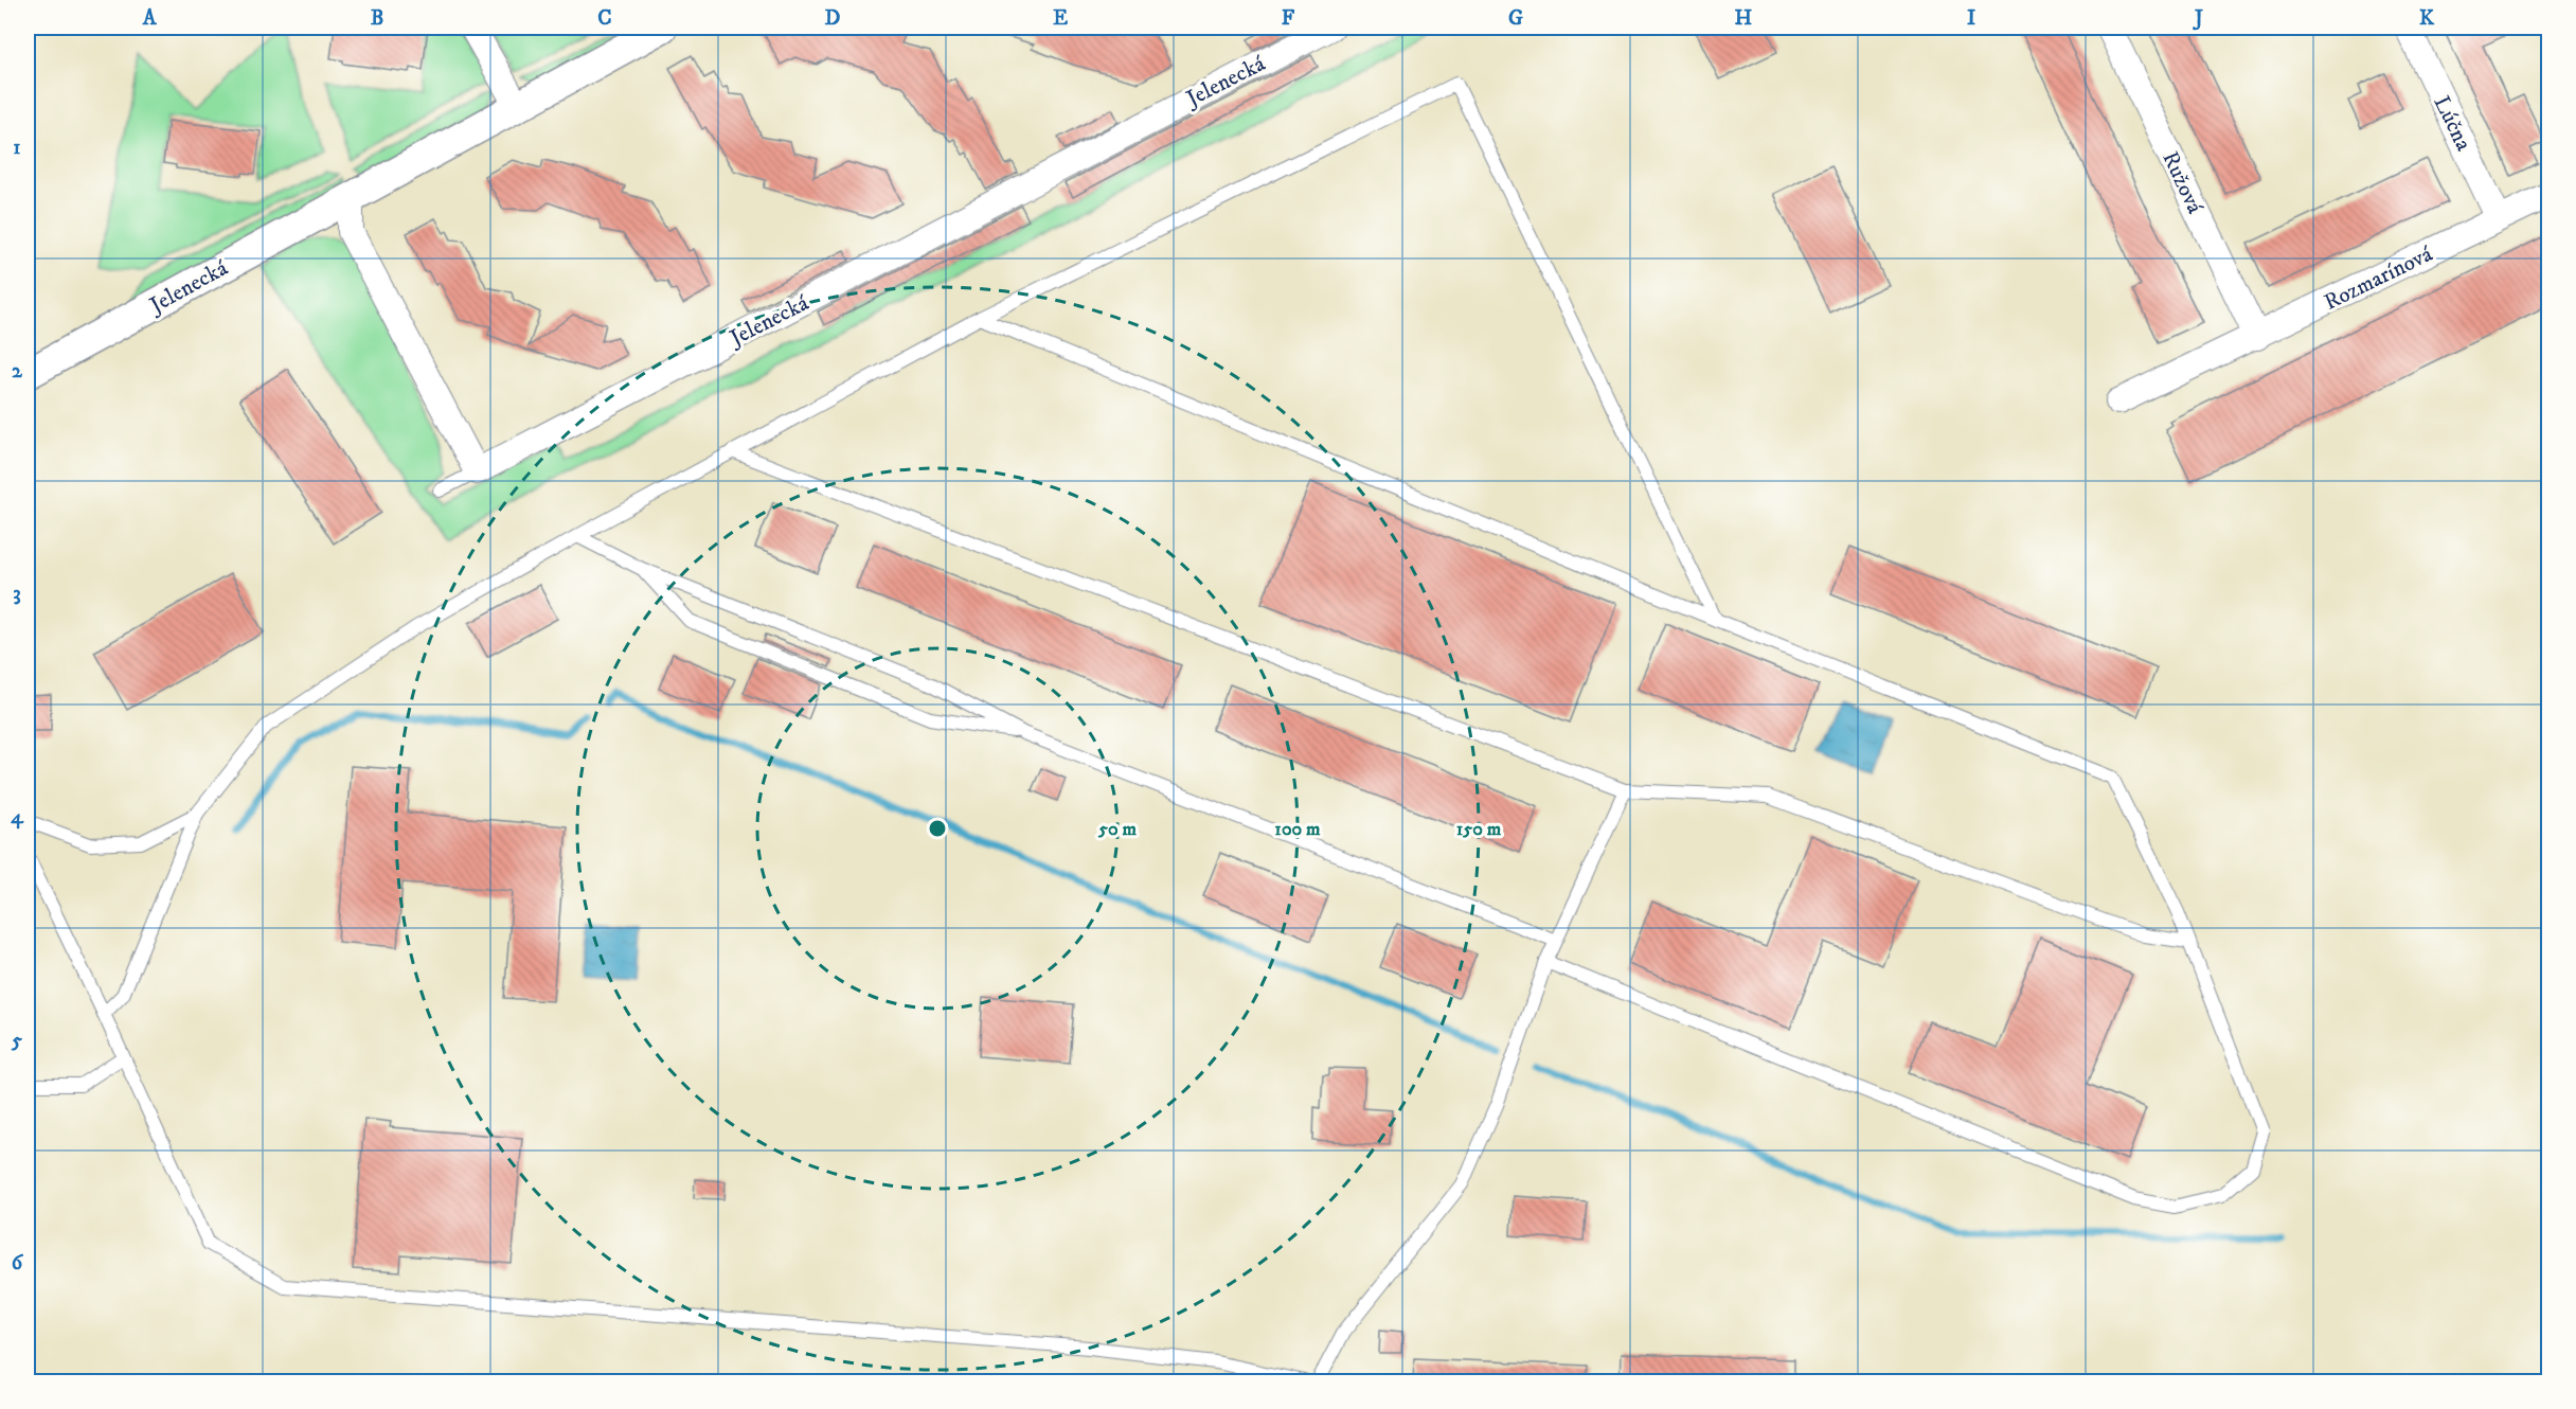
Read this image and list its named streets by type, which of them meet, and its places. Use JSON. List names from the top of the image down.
{
  "streets": {
    "street": [
      "Jelenecká",
      "Lúčna",
      "Ružová",
      "Rozmarínová"
    ]
  },
  "crossings": [
    ["Lúčna", "Rozmarínová"],
    ["Ružová", "Rozmarínová"]
  ],
  "grid": {
    "columns": [
      "A",
      "B",
      "C",
      "D",
      "E",
      "F",
      "G",
      "H",
      "I",
      "J",
      "K"
    ],
    "rows": [
      "1",
      "2",
      "3",
      "4",
      "5",
      "6"
    ]
  },
  "rings": ["50 m", "100 m", "150 m"]
}
